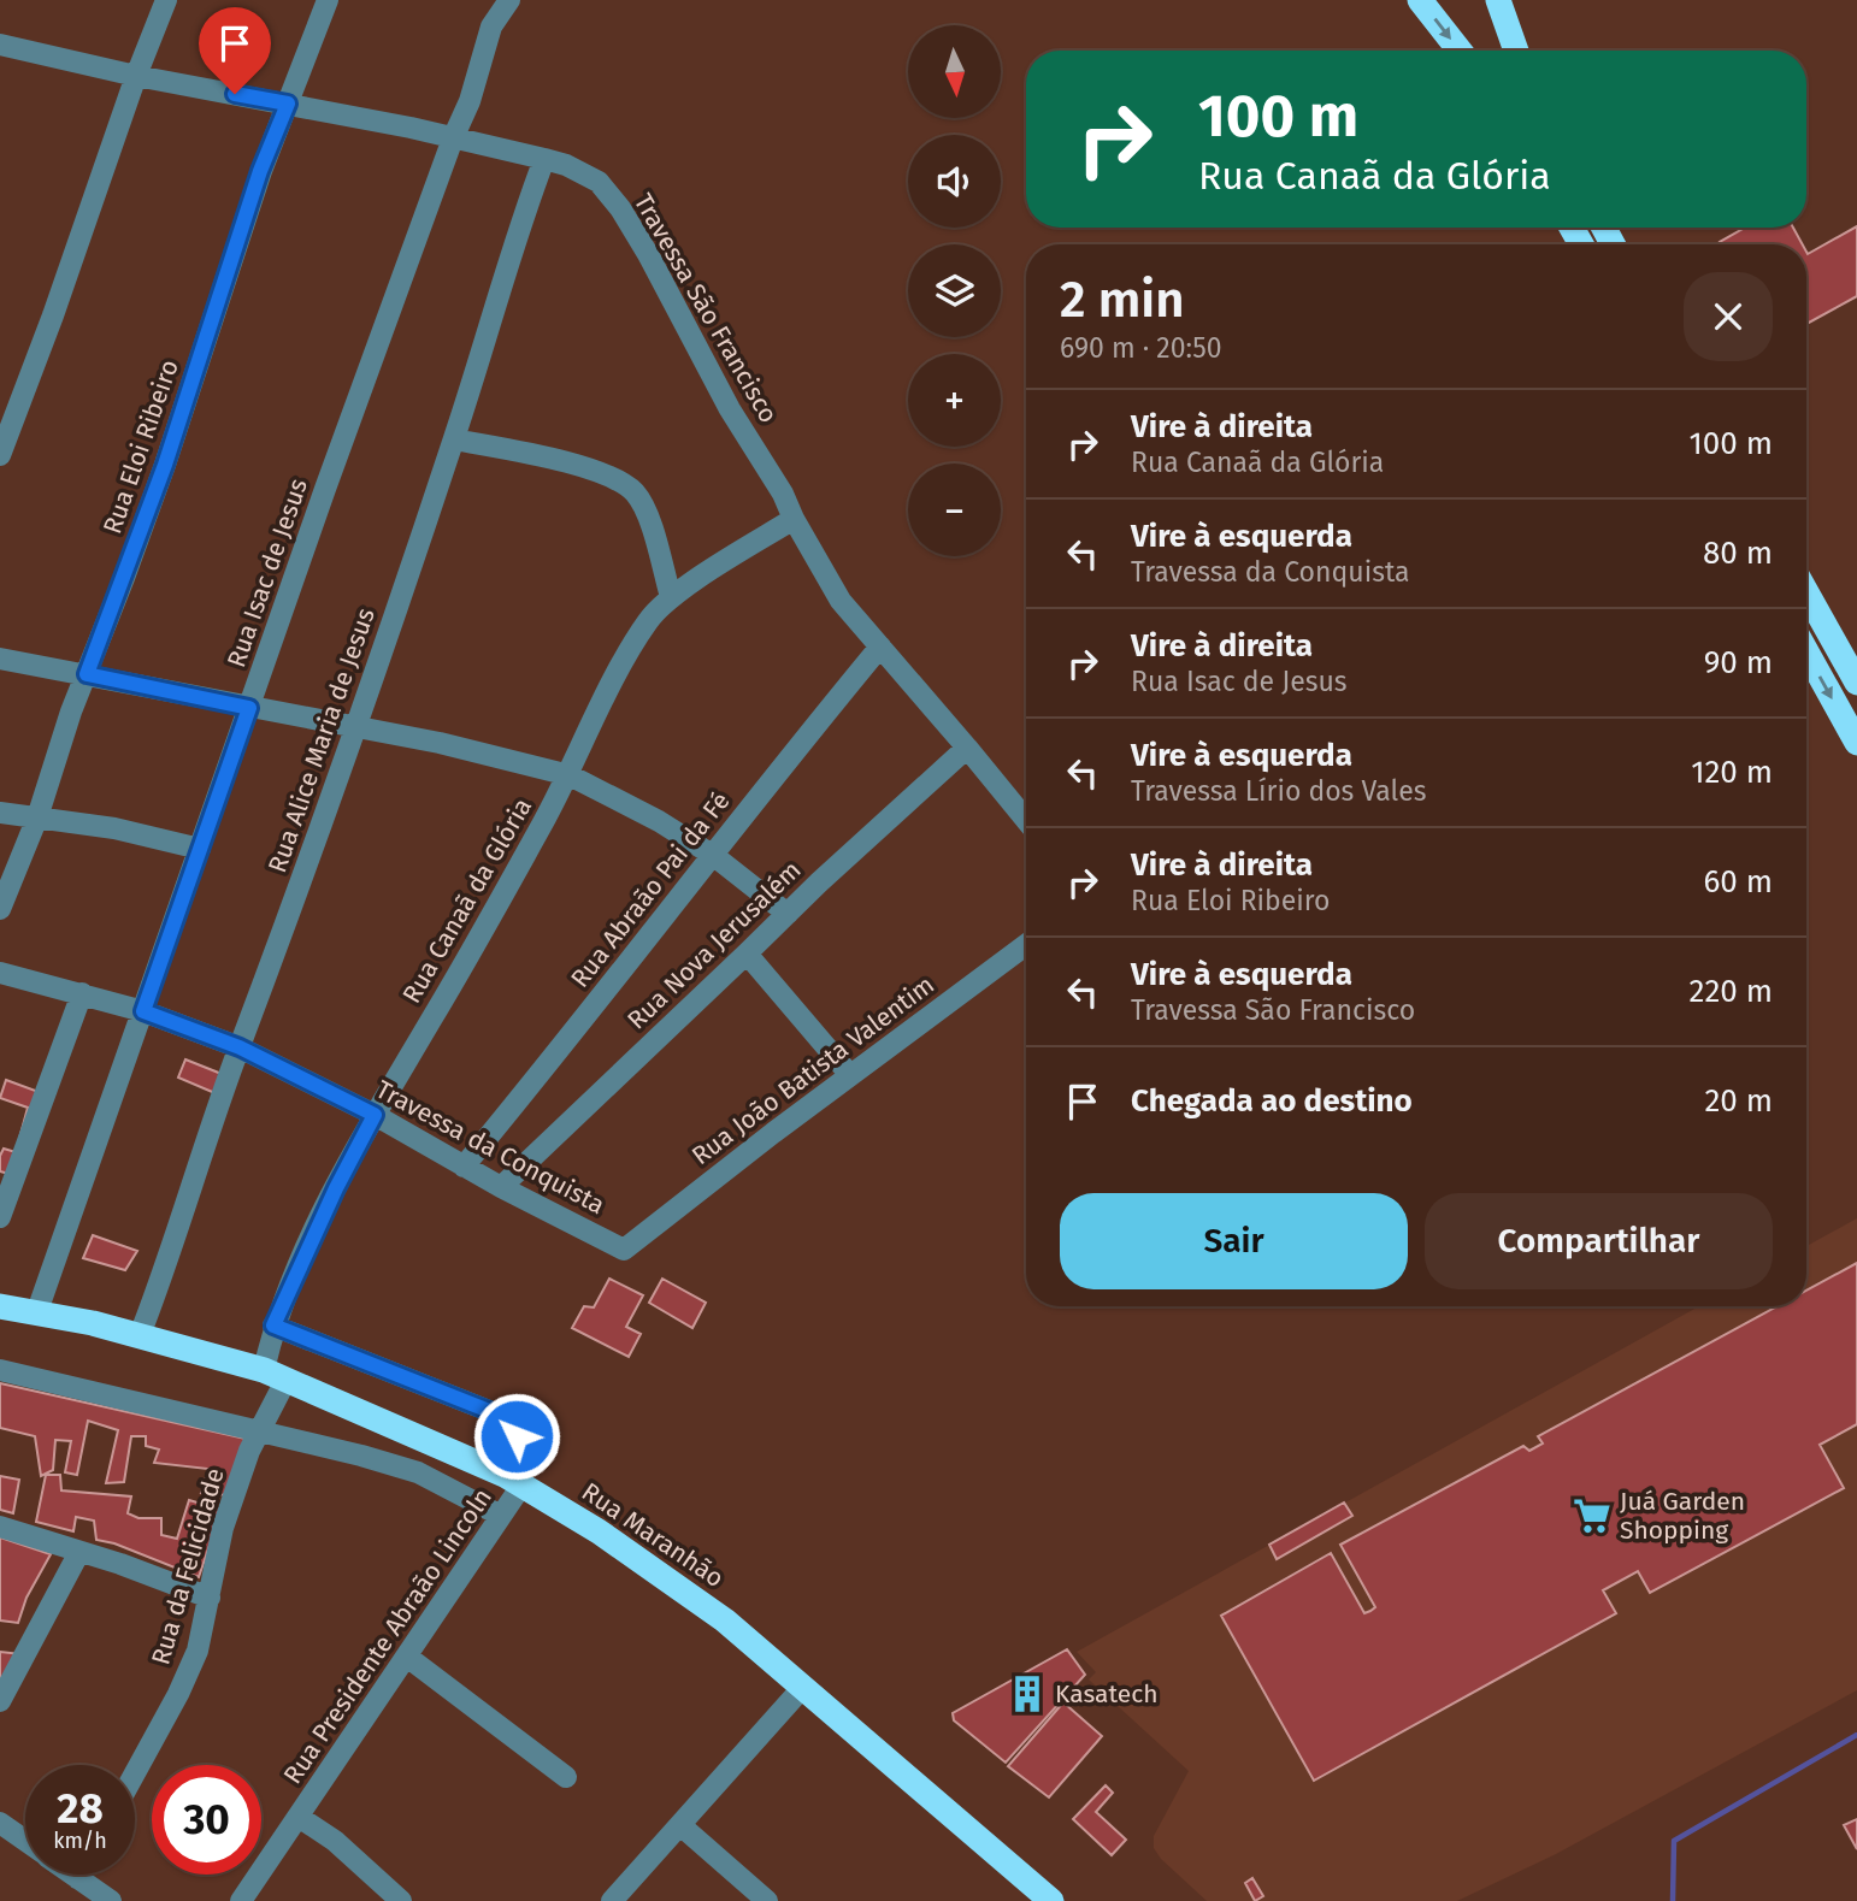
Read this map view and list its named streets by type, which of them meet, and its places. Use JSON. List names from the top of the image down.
{
  "streets": {
    "highway": ["Rua Maranhão"],
    "street": [
      "Travessa São Francisco",
      "Rua Eloi Ribeiro",
      "Rua Isac de Jesus",
      "Rua Alice Maria de Jesus",
      "Rua Abraão Pai da Fé",
      "Rua Canaã da Glória",
      "Rua Nova Jerusalém",
      "Rua João Batista Valentim",
      "Travessa da Conquista",
      "Rua da Felicidade",
      "Rua Presidente Abraão Lincoln"
    ]
  },
  "crossings": [
    ["Travessa São Francisco", "Rua Eloi Ribeiro"],
    ["Travessa São Francisco", "Rua Isac de Jesus"],
    ["Travessa São Francisco", "Rua Alice Maria de Jesus"],
    ["Travessa São Francisco", "Rua Abraão Pai da Fé"],
    ["Travessa São Francisco", "Rua Canaã da Glória"],
    ["Travessa São Francisco", "Rua Nova Jerusalém"],
    ["Rua Isac de Jesus", "Travessa da Conquista"],
    ["Rua Isac de Jesus", "Rua Maranhão"],
    ["Rua Alice Maria de Jesus", "Travessa da Conquista"],
    ["Rua Alice Maria de Jesus", "Rua Maranhão"],
    ["Rua Abraão Pai da Fé", "Travessa da Conquista"],
    ["Rua Canaã da Glória", "Travessa da Conquista"],
    ["Rua Canaã da Glória", "Rua Maranhão"],
    ["Rua Canaã da Glória", "Rua da Felicidade"],
    ["Rua Nova Jerusalém", "Travessa da Conquista"],
    ["Rua João Batista Valentim", "Travessa da Conquista"],
    ["Rua Maranhão", "Rua da Felicidade"],
    ["Rua Maranhão", "Rua Presidente Abraão Lincoln"]
  ],
  "places": {
    "supermarket": ["Juá Garden Shopping"],
    "building": ["Kasatech"]
  },
  "north": "bottom",
  "page": {
    "map_buttons": ["+", "−"],
    "turn": ["100 m", "Rua Canaã da Glória"],
    "heading": ["2 min", "690 m · 20:50"],
    "list": [
      {
        "name": "Vire à direita",
        "note": "Rua Canaã da Glória",
        "value": "100 m"
      },
      {
        "name": "Vire à esquerda",
        "note": "Travessa da Conquista",
        "value": "80 m"
      },
      {
        "name": "Vire à direita",
        "note": "Rua Isac de Jesus",
        "value": "90 m"
      },
      {
        "name": "Vire à esquerda",
        "note": "Travessa Lírio dos Vales",
        "value": "120 m"
      },
      {
        "name": "Vire à direita",
        "note": "Rua Eloi Ribeiro",
        "value": "60 m"
      },
      {
        "name": "Vire à esquerda",
        "note": "Travessa São Francisco",
        "value": "220 m"
      },
      {
        "name": "Chegada ao destino",
        "value": "20 m"
      }
    ],
    "buttons": ["Sair", "Compartilhar"],
    "speed": "28 km/h",
    "limit": "30"
  }
}
